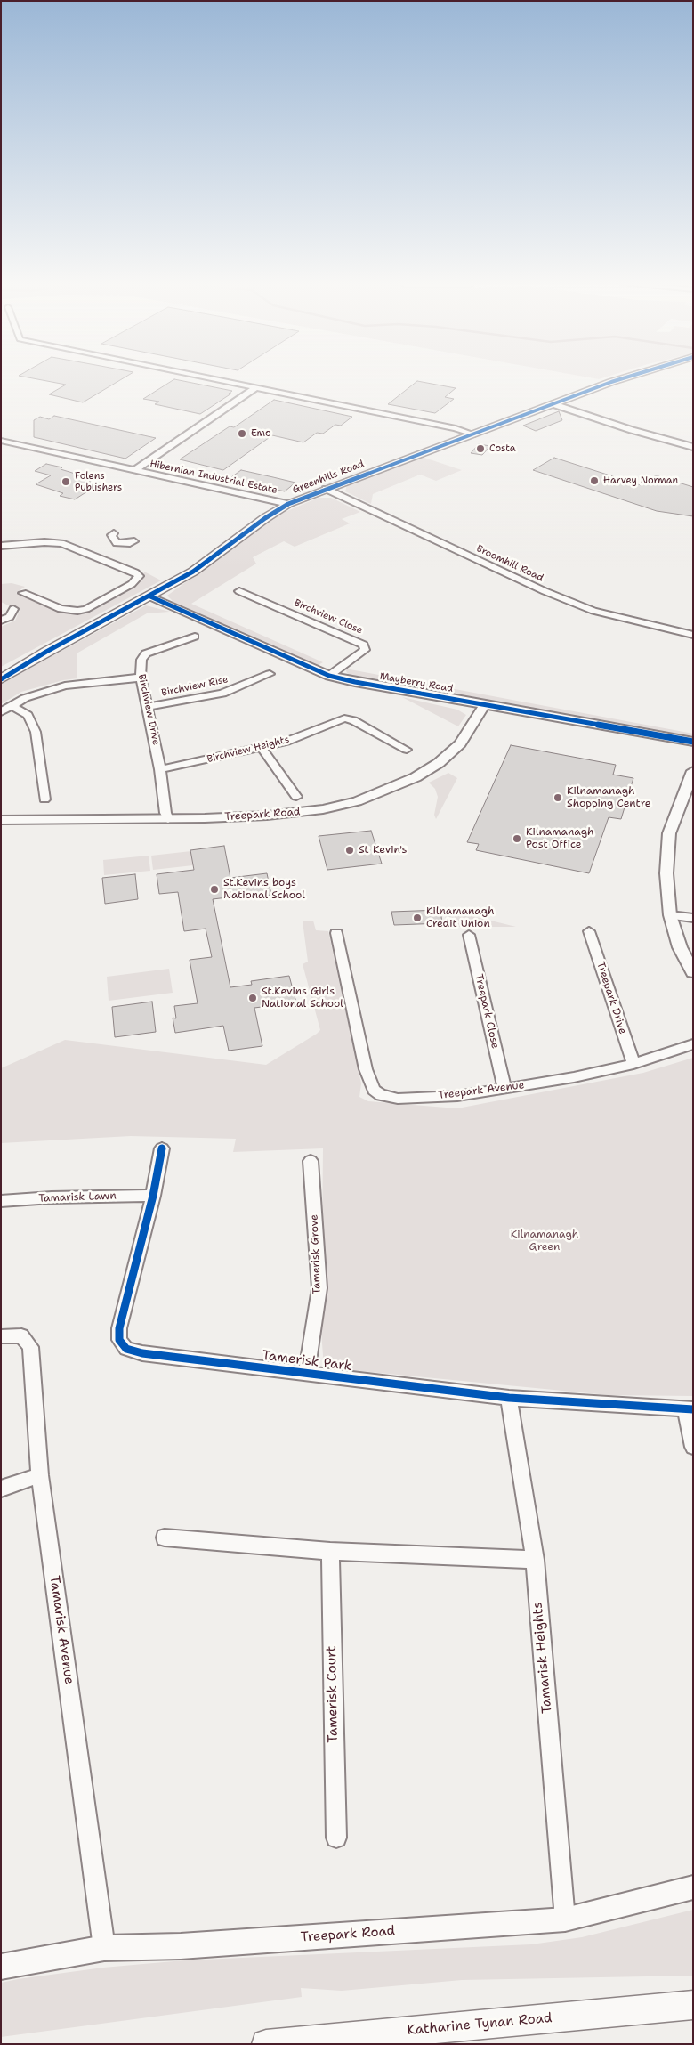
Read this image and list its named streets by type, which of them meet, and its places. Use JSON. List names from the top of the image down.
{
  "streets": {
    "main road": ["Greenhills Road", "Katharine Tynan Road"],
    "street": [
      "Hibernian Industrial Estate",
      "Broomhill Road",
      "Birchview Close",
      "Mayberry Road",
      "Birchview Rise",
      "Birchview Drive",
      "Birchview Heights",
      "Treepark Road",
      "Treepark Drive",
      "Treepark Close",
      "Treepark Avenue",
      "Tamarisk Lawn",
      "Tamerisk Grove",
      "Tamerisk Park",
      "Tamarisk Avenue",
      "Tamarisk Heights",
      "Tamerisk Court"
    ]
  },
  "crossings": [
    ["Hibernian Industrial Estate", "Greenhills Road"],
    ["Greenhills Road", "Broomhill Road"],
    ["Greenhills Road", "Mayberry Road"],
    ["Birchview Close", "Mayberry Road"],
    ["Mayberry Road", "Treepark Road"],
    ["Birchview Rise", "Birchview Drive"],
    ["Birchview Drive", "Birchview Heights"],
    ["Birchview Drive", "Treepark Road"],
    ["Treepark Road", "Tamarisk Avenue"],
    ["Treepark Road", "Tamarisk Heights"],
    ["Treepark Drive", "Treepark Avenue"],
    ["Treepark Close", "Treepark Avenue"],
    ["Tamarisk Lawn", "Tamerisk Park"],
    ["Tamerisk Grove", "Tamerisk Park"],
    ["Tamerisk Park", "Tamarisk Heights"]
  ],
  "parks": ["Kilnamanagh Green"],
  "places": [
    "Emo",
    "Costa",
    "Harvey Norman",
    "Folens Publishers",
    "Kilnamanagh Shopping Centre",
    "Kilnamanagh Post Office",
    "St Kevin's",
    "St.Kevins boys National School",
    "Kilnamanagh Credit Union",
    "St.Kevins Girls National School"
  ]
}
